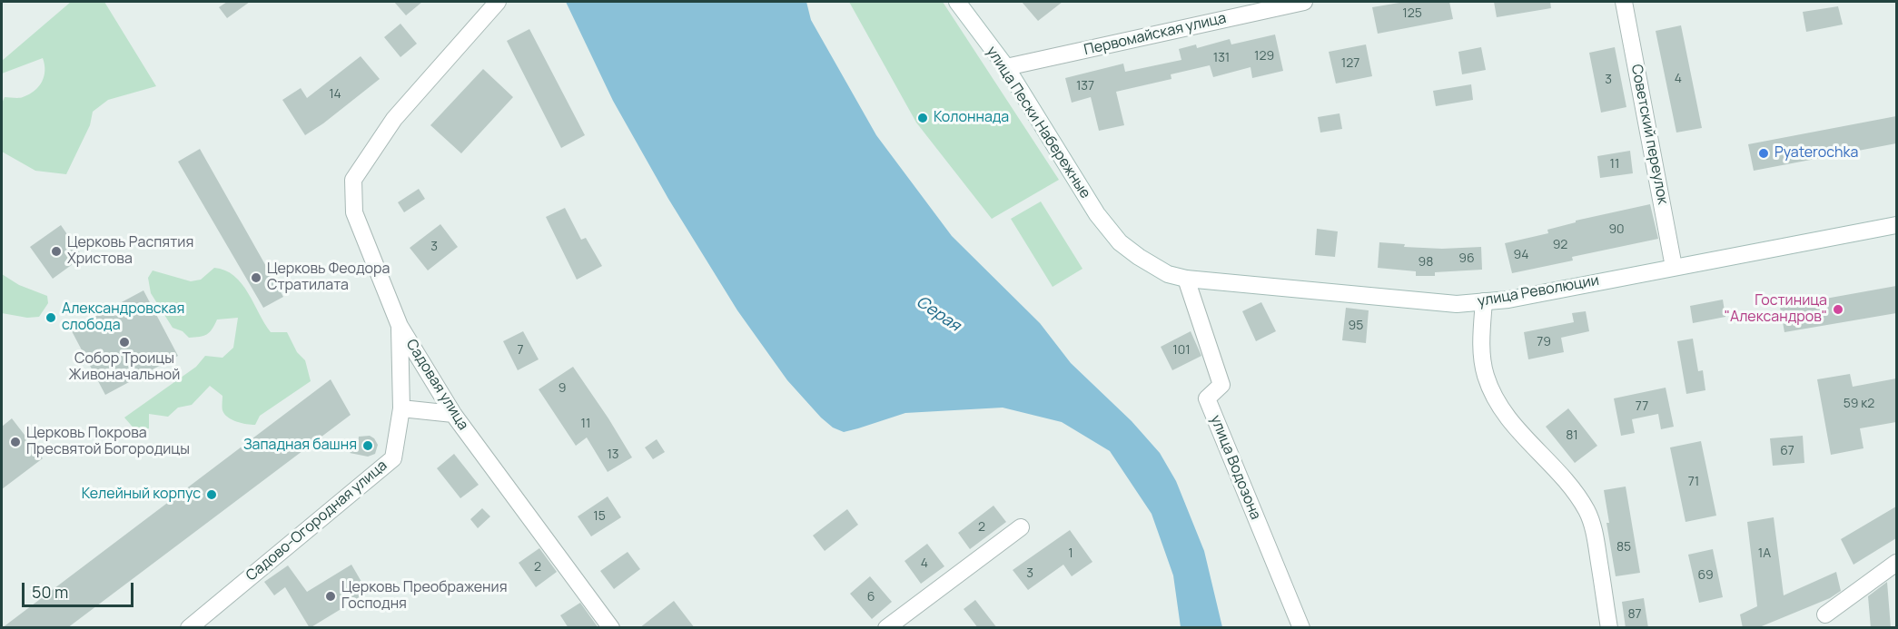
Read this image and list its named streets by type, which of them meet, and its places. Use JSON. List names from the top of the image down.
{
  "streets": {
    "street": [
      "Первомайская улица",
      "улица Пески Набережные",
      "Советский переулок",
      "улица Революции",
      "Садовая улица",
      "улица Водозона",
      "Садово-Огородная улица"
    ]
  },
  "crossings": [
    ["Первомайская улица", "улица Пески Набережные"],
    ["улица Пески Набережные", "улица Революции"],
    ["Советский переулок", "улица Революции"],
    ["улица Революции", "улица Водозона"],
    ["Садовая улица", "Садово-Огородная улица"]
  ],
  "water": ["Серая"],
  "places": [
    "Колоннада",
    "Pyaterochka",
    "Церковь Распятия Христова",
    "Церковь Феодора Стратилата",
    "Гостиница \"Александров\"",
    "Александровская слобода",
    "Собор Троицы Живоначальной",
    "Церковь Покрова Пресвятой Богородицы",
    "Западная башня",
    "Келейный корпус",
    "Церковь Преображения Господня"
  ],
  "house_numbers": [
    "125",
    "129",
    "131",
    "127",
    "4",
    "3",
    "137",
    "14",
    "11",
    "90",
    "92",
    "3",
    "94",
    "96",
    "98",
    "95",
    "79",
    "7",
    "101",
    "9",
    "59 к2",
    "77",
    "11",
    "81",
    "67",
    "13",
    "71",
    "15",
    "2",
    "85",
    "1",
    "1А",
    "4",
    "2",
    "3",
    "69",
    "6",
    "87"
  ],
  "scale_bar": "50 m"
}
